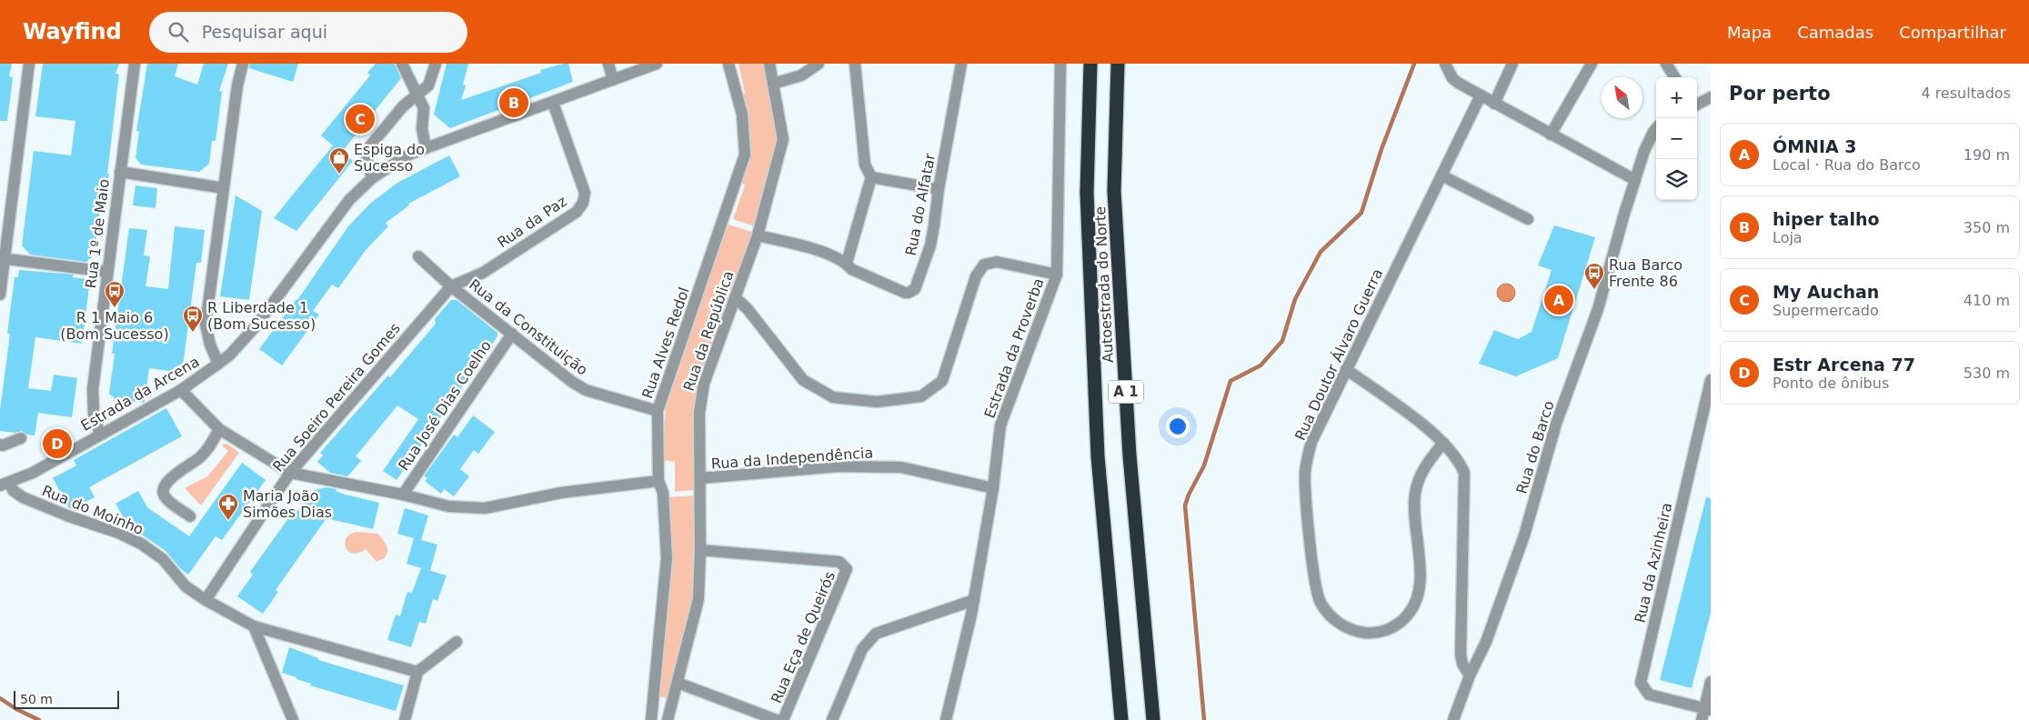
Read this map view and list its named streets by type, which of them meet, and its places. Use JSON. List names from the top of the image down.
{
  "streets": {
    "highway": ["Autoestrada do Norte", "A 1"],
    "street": [
      "Rua do Alfatar",
      "Rua da Paz",
      "Rua 1º de Maio",
      "Rua da Constituição",
      "Rua da República",
      "Rua Alves Redol",
      "Estrada da Proverba",
      "Rua Doutor Álvaro Guerra",
      "Estrada da Arcena",
      "Rua Soeiro Pereira Gomes",
      "Rua José Dias Coelho",
      "Rua do Barco",
      "Rua da Independência",
      "Rua do Moinho",
      "Rua da Azinheira",
      "Rua Eça de Queirós"
    ]
  },
  "crossings": [
    ["Rua do Alfatar", "Rua da República"],
    ["Rua da Paz", "Rua da Constituição"],
    ["Rua da Paz", "Estrada da Arcena"],
    ["Rua da Paz", "Rua Soeiro Pereira Gomes"],
    ["Rua 1º de Maio", "Estrada da Arcena"],
    ["Rua da Constituição", "Rua Alves Redol"],
    ["Rua da Constituição", "Rua Soeiro Pereira Gomes"],
    ["Rua da Constituição", "Rua José Dias Coelho"],
    ["Rua da República", "Rua da Independência"],
    ["Rua da República", "Rua Eça de Queirós"],
    ["Estrada da Proverba", "Rua da Independência"],
    ["Estrada da Arcena", "Rua do Moinho"],
    ["Rua Soeiro Pereira Gomes", "Rua do Moinho"]
  ],
  "places": {
    "shop": ["Espiga do Sucesso"],
    "bus stop": ["Rua Barco Frente 86", "R 1 Maio 6 (Bom Sucesso)", "R Liberdade 1 (Bom Sucesso)"],
    "pharmacy": ["Maria João Simões Dias"]
  },
  "scale_bar": "50 m",
  "north": "top left",
  "page": {
    "header": "Wayfind",
    "search": "Pesquisar aqui",
    "nav": ["Mapa", "Camadas", "Compartilhar"],
    "heading": ["Por perto", "4 resultados"],
    "map_buttons": ["+", "−"],
    "pins": [
      "B",
      "C",
      "A",
      "D"
    ],
    "list": [
      {
        "mark": "A",
        "name": "ÓMNIA 3",
        "note": "Local · Rua do Barco",
        "value": "190 m"
      },
      {
        "mark": "B",
        "name": "hiper talho",
        "note": "Loja",
        "value": "350 m"
      },
      {
        "mark": "C",
        "name": "My Auchan",
        "note": "Supermercado",
        "value": "410 m"
      },
      {
        "mark": "D",
        "name": "Estr Arcena 77",
        "note": "Ponto de ônibus",
        "value": "530 m"
      }
    ],
    "scale": "50 m"
  }
}
